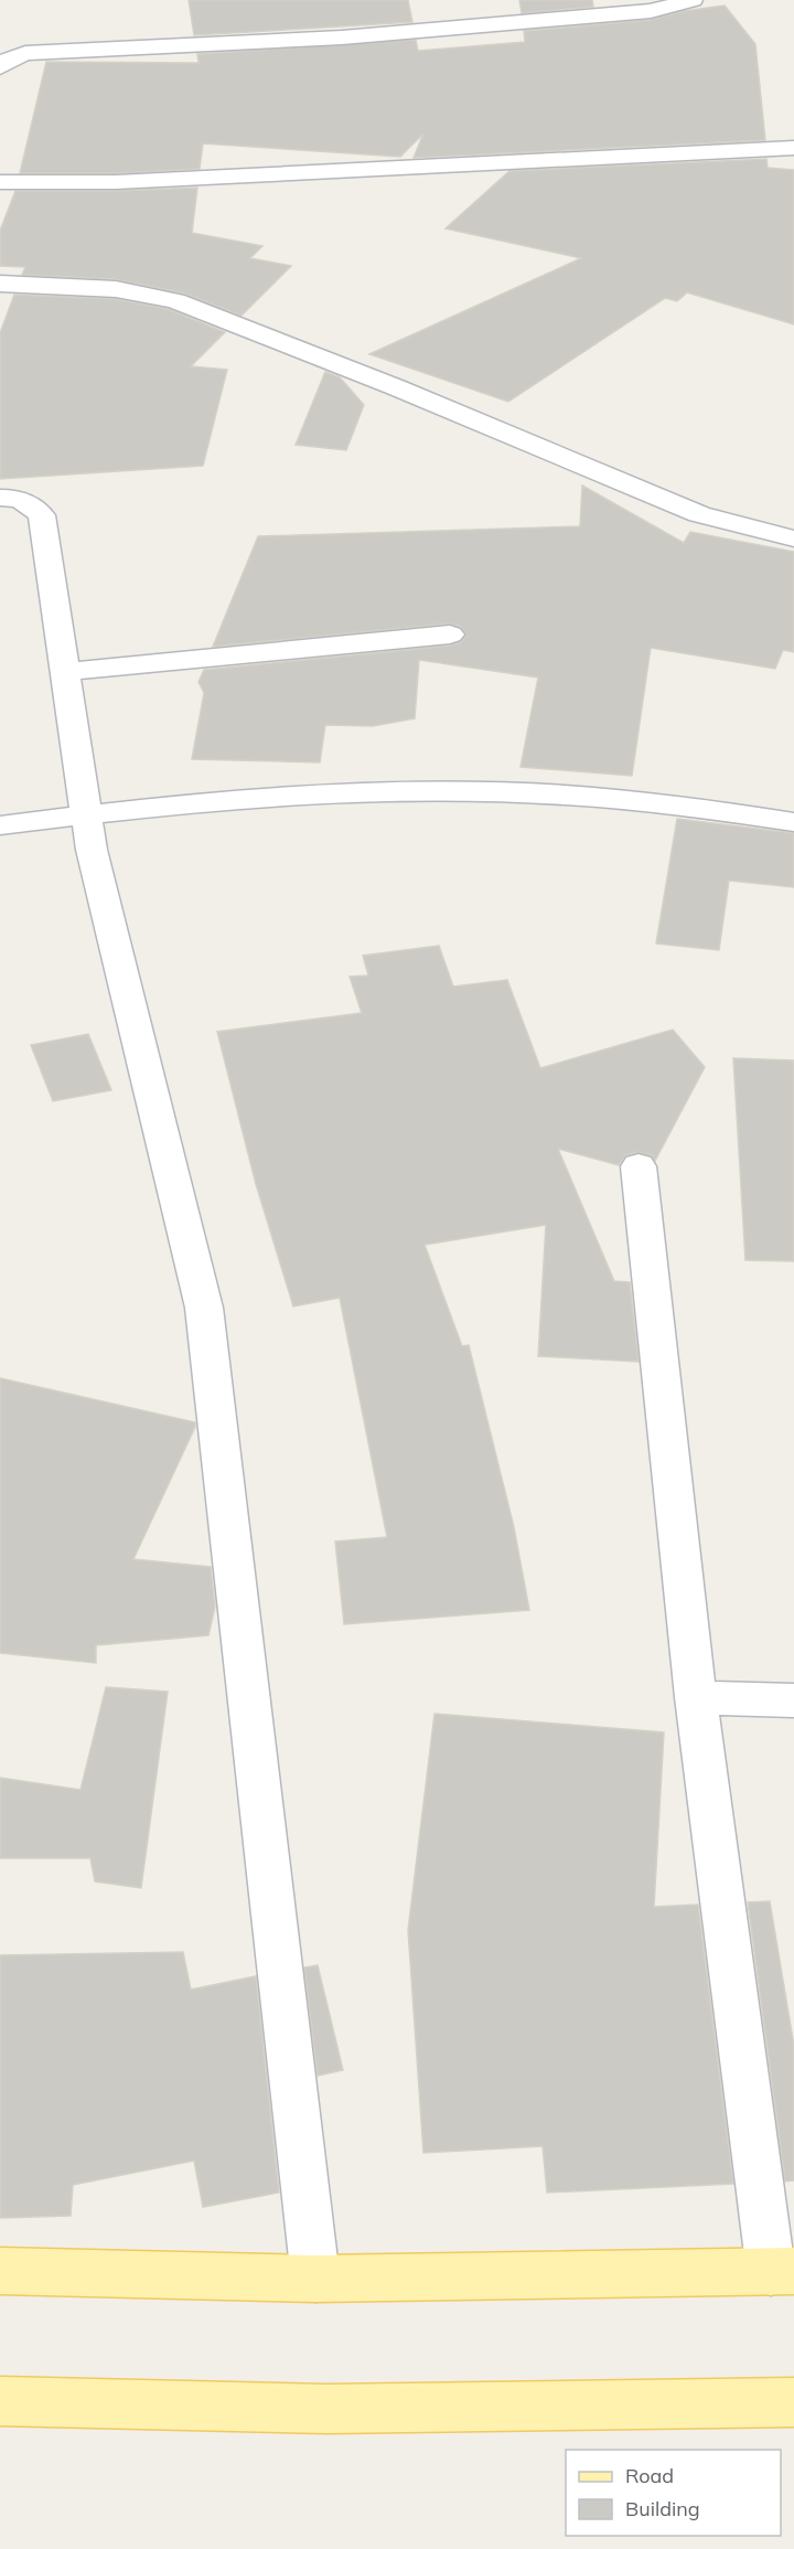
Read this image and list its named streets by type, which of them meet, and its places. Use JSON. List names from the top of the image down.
{
  "legend": ["Road", "Building"]
}
